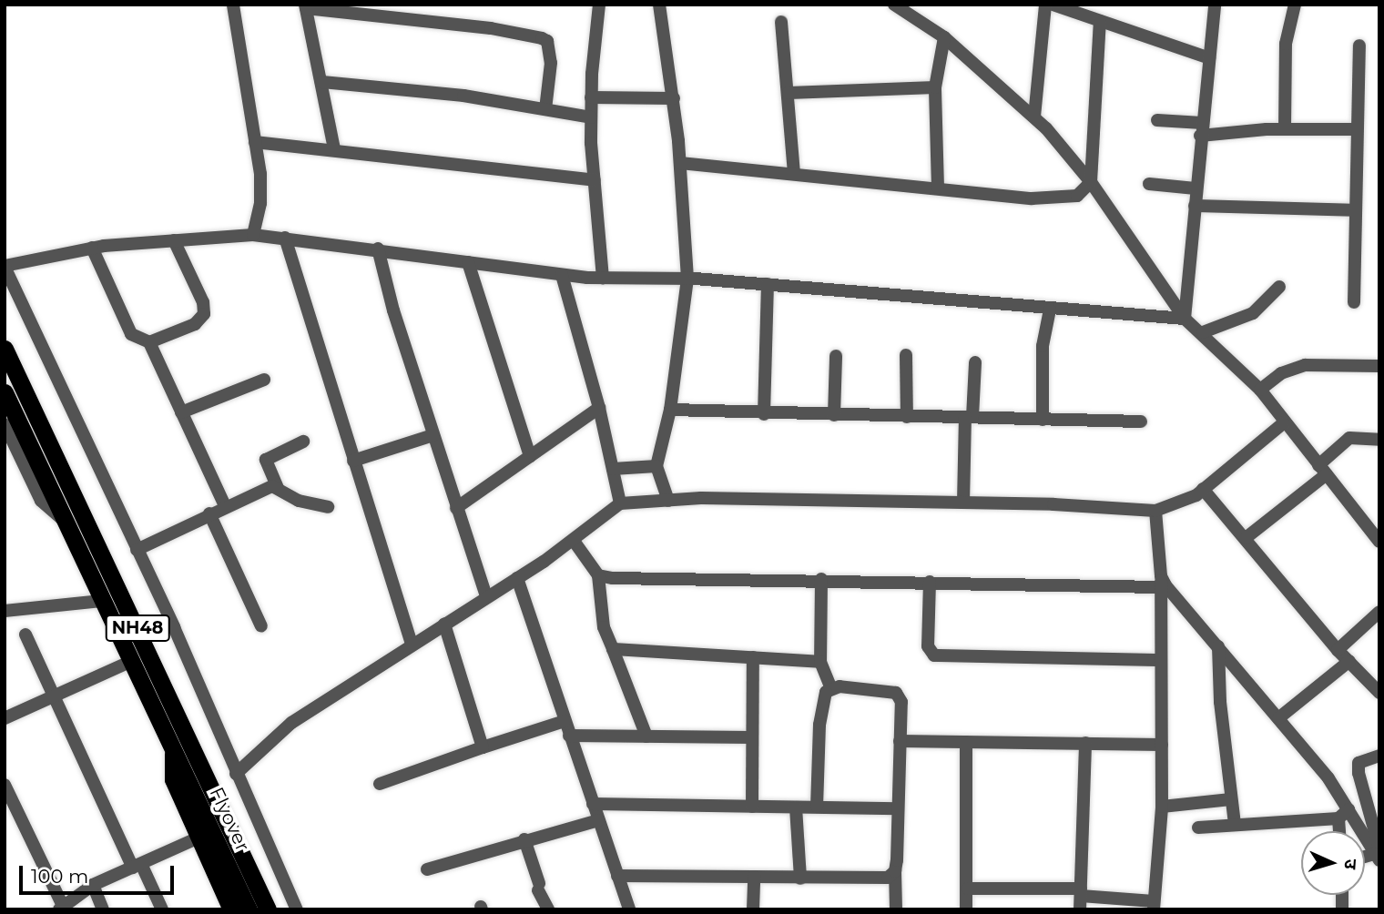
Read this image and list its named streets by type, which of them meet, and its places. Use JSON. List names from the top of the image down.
{
  "streets": {
    "highway": ["NH48", "Flyover"]
  },
  "crossings": [
    ["NH48", "Flyover"]
  ],
  "scale_bar": "100 m",
  "north": "right"
}
